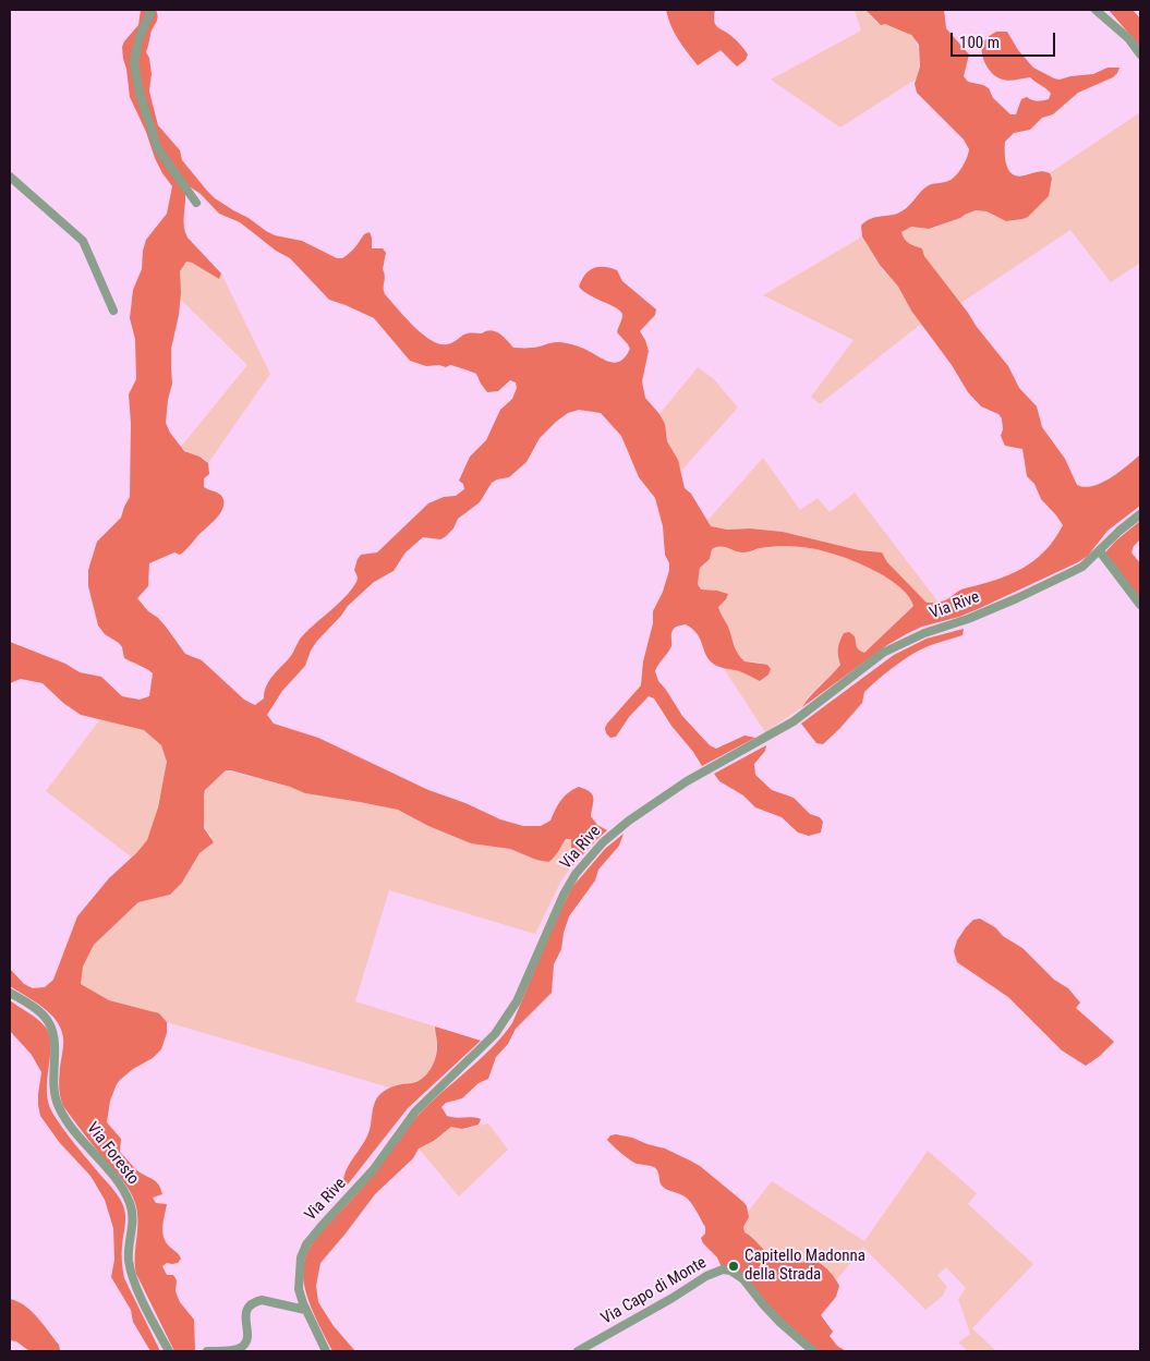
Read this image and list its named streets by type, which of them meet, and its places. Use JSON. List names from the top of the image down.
{
  "streets": {
    "street": ["Via Rive", "Via Foresto", "Via Capo di Monte"]
  },
  "places": ["Capitello Madonna della Strada"],
  "scale_bar": "100 m"
}
